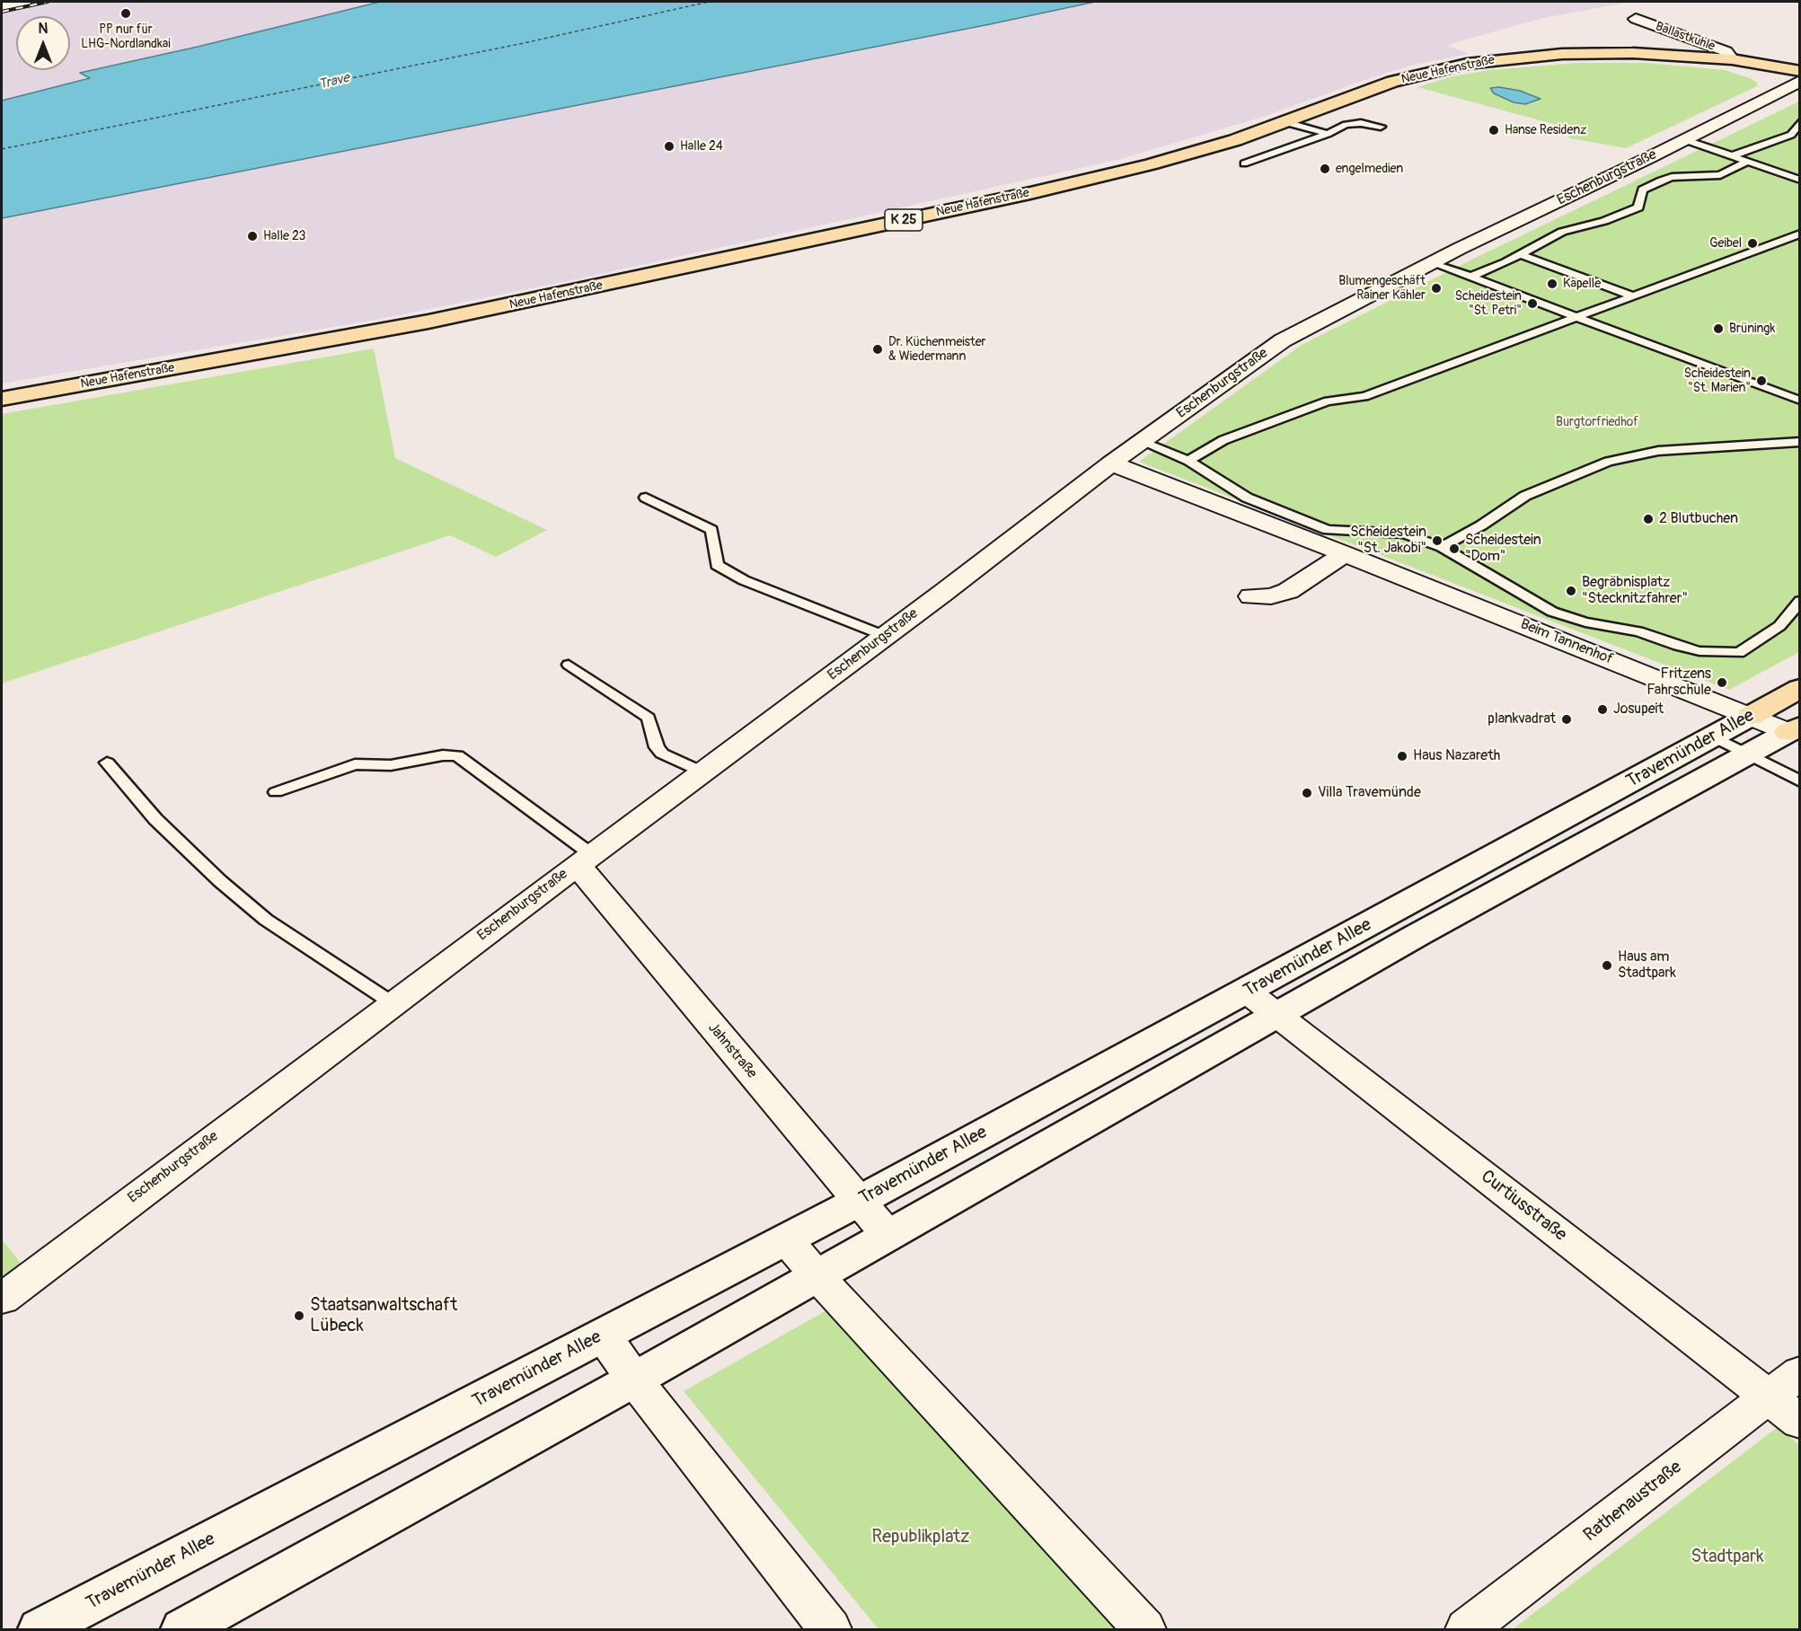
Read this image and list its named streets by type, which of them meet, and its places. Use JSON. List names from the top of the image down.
{
  "streets": {
    "main road": ["Neue Hafenstraße", "K 25", "Travemünder Allee"],
    "street": [
      "Ballastkuhle",
      "Eschenburgstraße",
      "Beim Tannenhof",
      "Jahnstraße",
      "Curtiusstraße",
      "Rathenaustraße"
    ]
  },
  "crossings": [
    ["Ballastkuhle", "Neue Hafenstraße"],
    ["Eschenburgstraße", "Beim Tannenhof"],
    ["Eschenburgstraße", "Jahnstraße"],
    ["Beim Tannenhof", "Travemünder Allee"],
    ["Travemünder Allee", "Jahnstraße"],
    ["Travemünder Allee", "Curtiusstraße"],
    ["Curtiusstraße", "Rathenaustraße"]
  ],
  "water": ["Trave"],
  "parks": ["Burgtorfriedhof", "Republikplatz", "Stadtpark"],
  "places": [
    "PP nur für LHG-Nordlandkai",
    "Hanse Residenz",
    "Halle 24",
    "engelmedien",
    "Halle 23",
    "Geibel",
    "Kapelle",
    "Blumengeschäft Rainer Kähler",
    "Scheidestein \"St. Petri\"",
    "Brüningk",
    "Dr. Küchenmeister & Wiedermann",
    "Scheidestein \"St. Marien\"",
    "2 Blutbuchen",
    "Scheidestein \"St. Jakobi\"",
    "Scheidestein \"Dom\"",
    "Begräbnisplatz \"Stecknitzfahrer\"",
    "Fritzens Fahrschule",
    "Josupeit",
    "plankvadrat",
    "Haus Nazareth",
    "Villa Travemünde",
    "Haus am Stadtpark",
    "Staatsanwaltschaft Lübeck"
  ],
  "north": "top"
}
